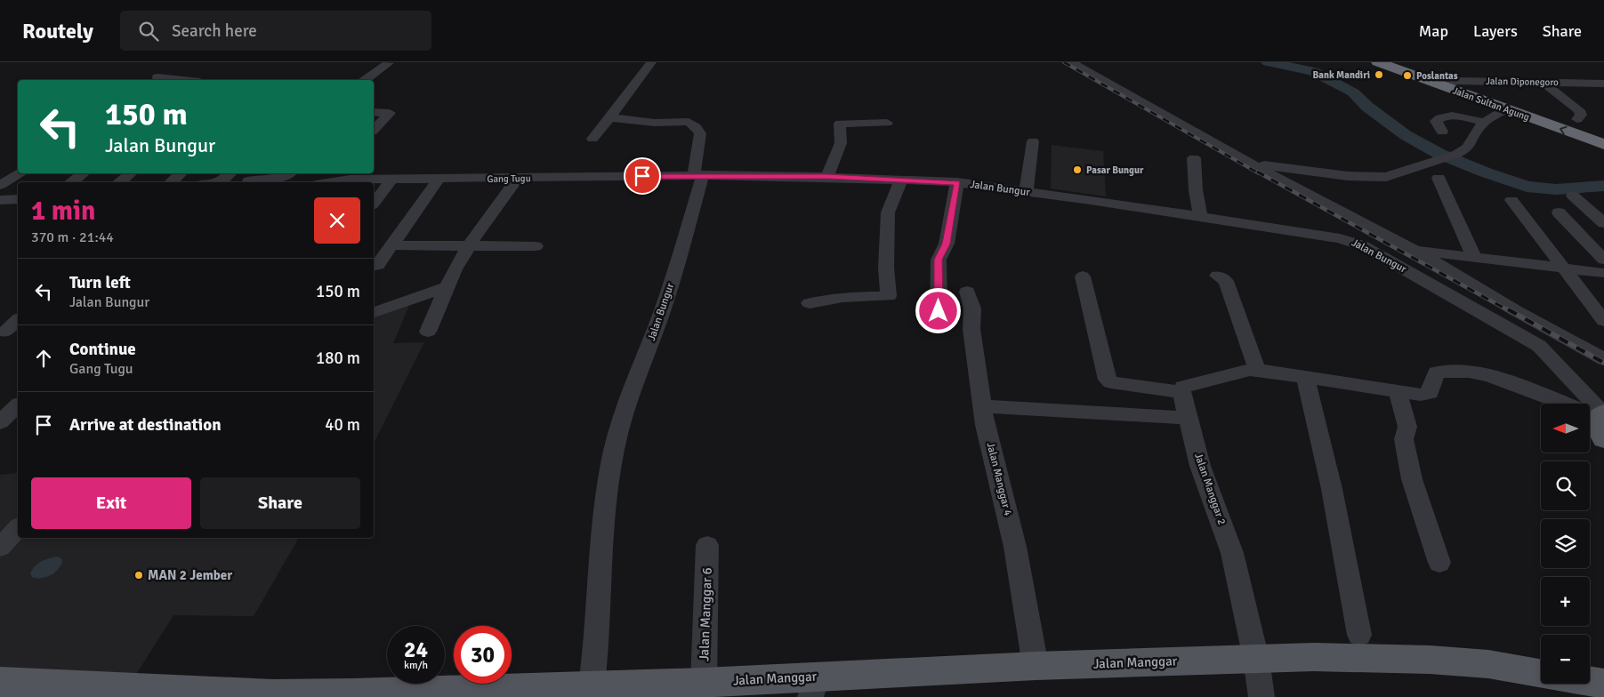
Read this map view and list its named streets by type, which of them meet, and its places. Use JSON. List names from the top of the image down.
{
  "streets": {
    "highway": ["Jalan Sultan Agung"],
    "main road": ["Jalan Manggar"],
    "street": [
      "Jalan Diponegoro",
      "Gang Tugu",
      "Jalan Bungur",
      "Jalan Manggar 4",
      "Jalan Manggar 2",
      "Jalan Manggar 6"
    ]
  },
  "crossings": [
    ["Jalan Diponegoro", "Jalan Sultan Agung"],
    ["Gang Tugu", "Jalan Bungur"],
    ["Jalan Bungur", "Jalan Manggar"],
    ["Jalan Manggar 4", "Jalan Manggar"],
    ["Jalan Manggar 2", "Jalan Manggar"],
    ["Jalan Manggar 6", "Jalan Manggar"]
  ],
  "one_way": ["Jalan Sultan Agung"],
  "places": [
    "Bank Mandiri",
    "Poslantas",
    "Pasar Bungur",
    "MAN 2 Jember"
  ],
  "north": "left",
  "page": {
    "header": "Routely",
    "search": "Search here",
    "nav": ["Map", "Layers", "Share"],
    "turn": ["150 m", "Jalan Bungur"],
    "heading": ["1 min", "370 m · 21:44"],
    "list": [
      {
        "name": "Turn left",
        "note": "Jalan Bungur",
        "value": "150 m"
      },
      {
        "name": "Continue",
        "note": "Gang Tugu",
        "value": "180 m"
      },
      {
        "name": "Arrive at destination",
        "value": "40 m"
      }
    ],
    "map_buttons": ["+", "−"],
    "buttons": ["Exit", "Share"],
    "speed": "24 km/h",
    "limit": "30"
  }
}
